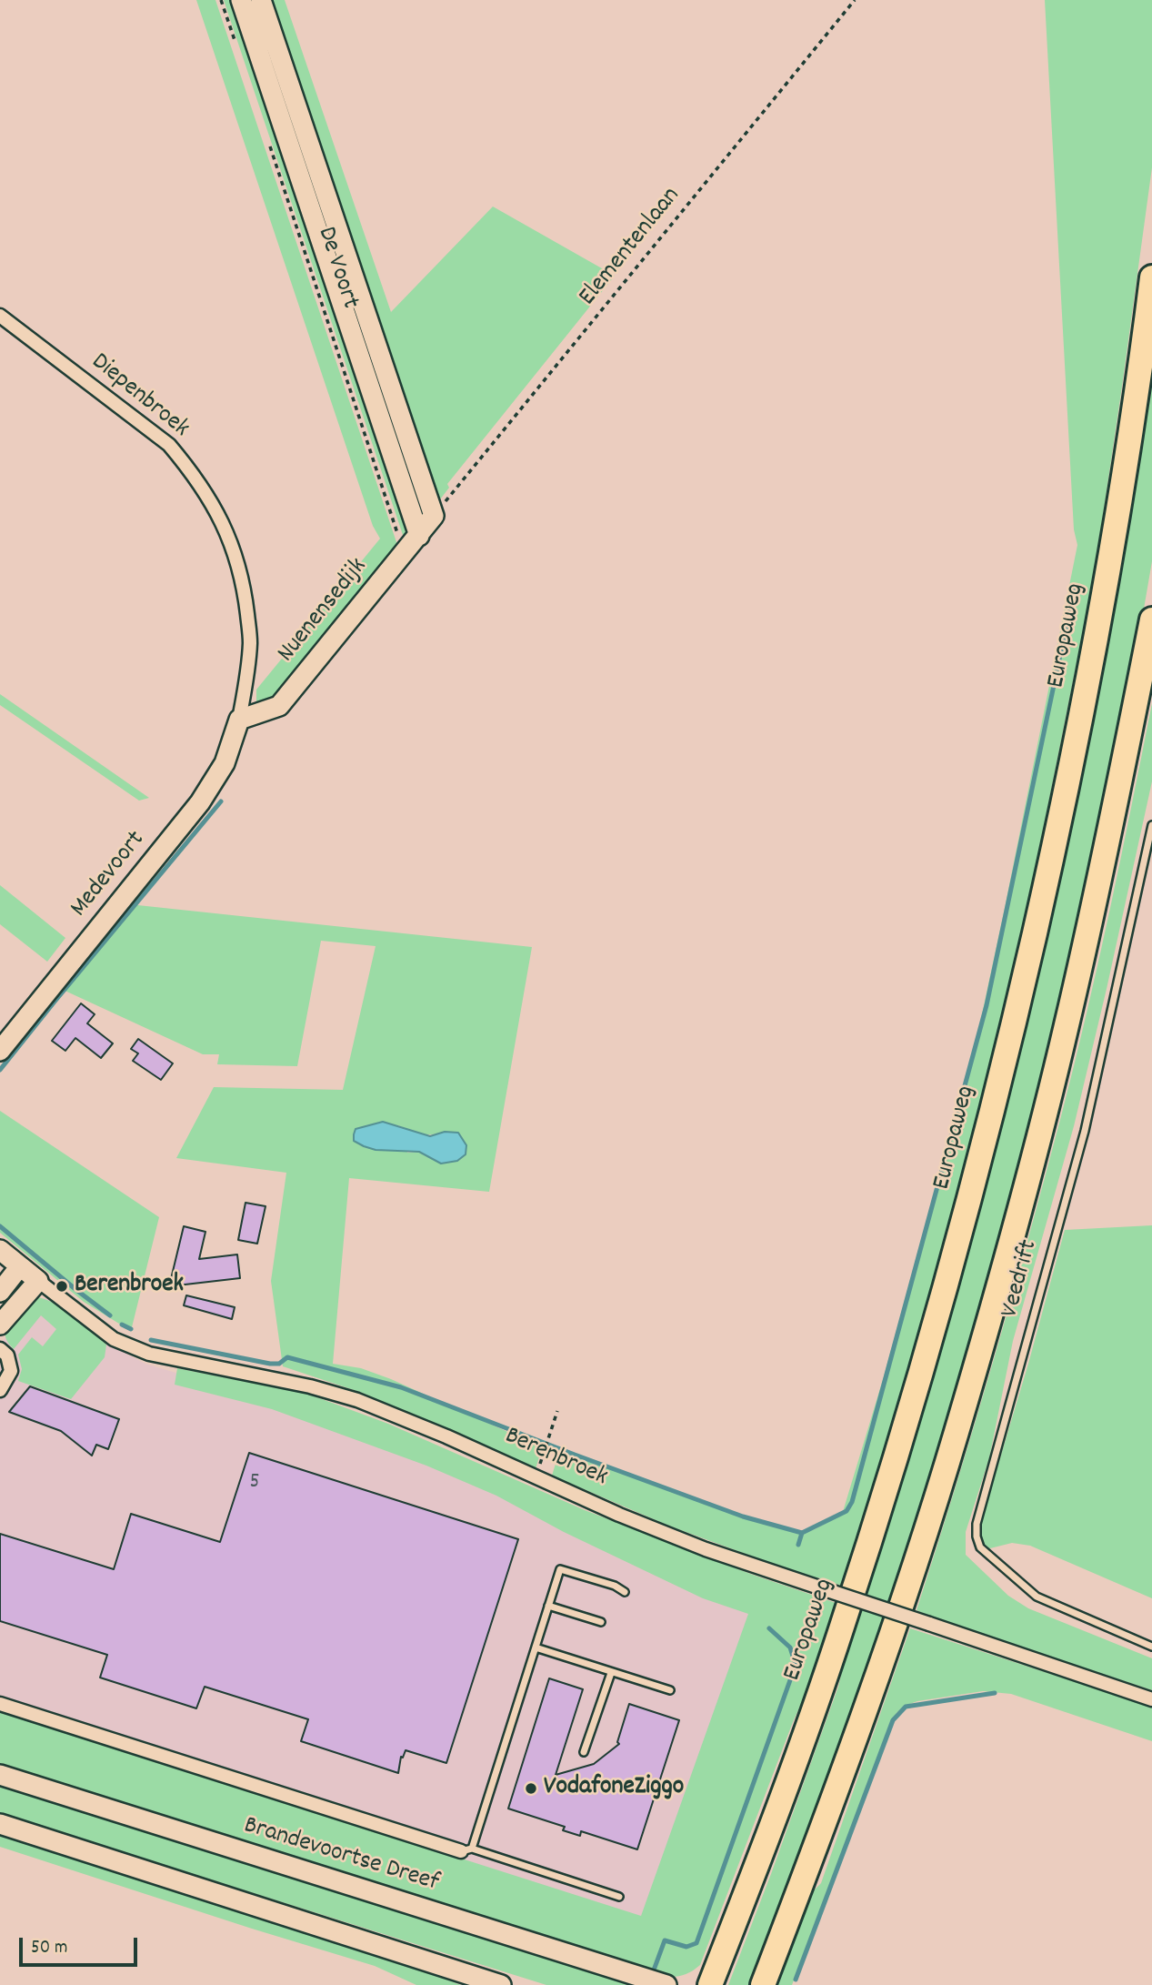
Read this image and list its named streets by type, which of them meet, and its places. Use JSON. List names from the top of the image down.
{
  "streets": {
    "highway": ["Europaweg"],
    "street": [
      "De Voort",
      "Diepenbroek",
      "Nuenensedijk",
      "Medevoort",
      "Berenbroek",
      "Brandevoortse Dreef"
    ],
    "lane": ["Veedrift"],
    "path": ["Elementenlaan"]
  },
  "crossings": [
    ["Elementenlaan", "De Voort"],
    ["Elementenlaan", "Nuenensedijk"],
    ["De Voort", "Nuenensedijk"],
    ["Diepenbroek", "Nuenensedijk"],
    ["Diepenbroek", "Medevoort"],
    ["Nuenensedijk", "Medevoort"]
  ],
  "places": ["Berenbroek", "VodafoneZiggo"],
  "house_numbers": ["5"],
  "scale_bar": "50 m"
}
